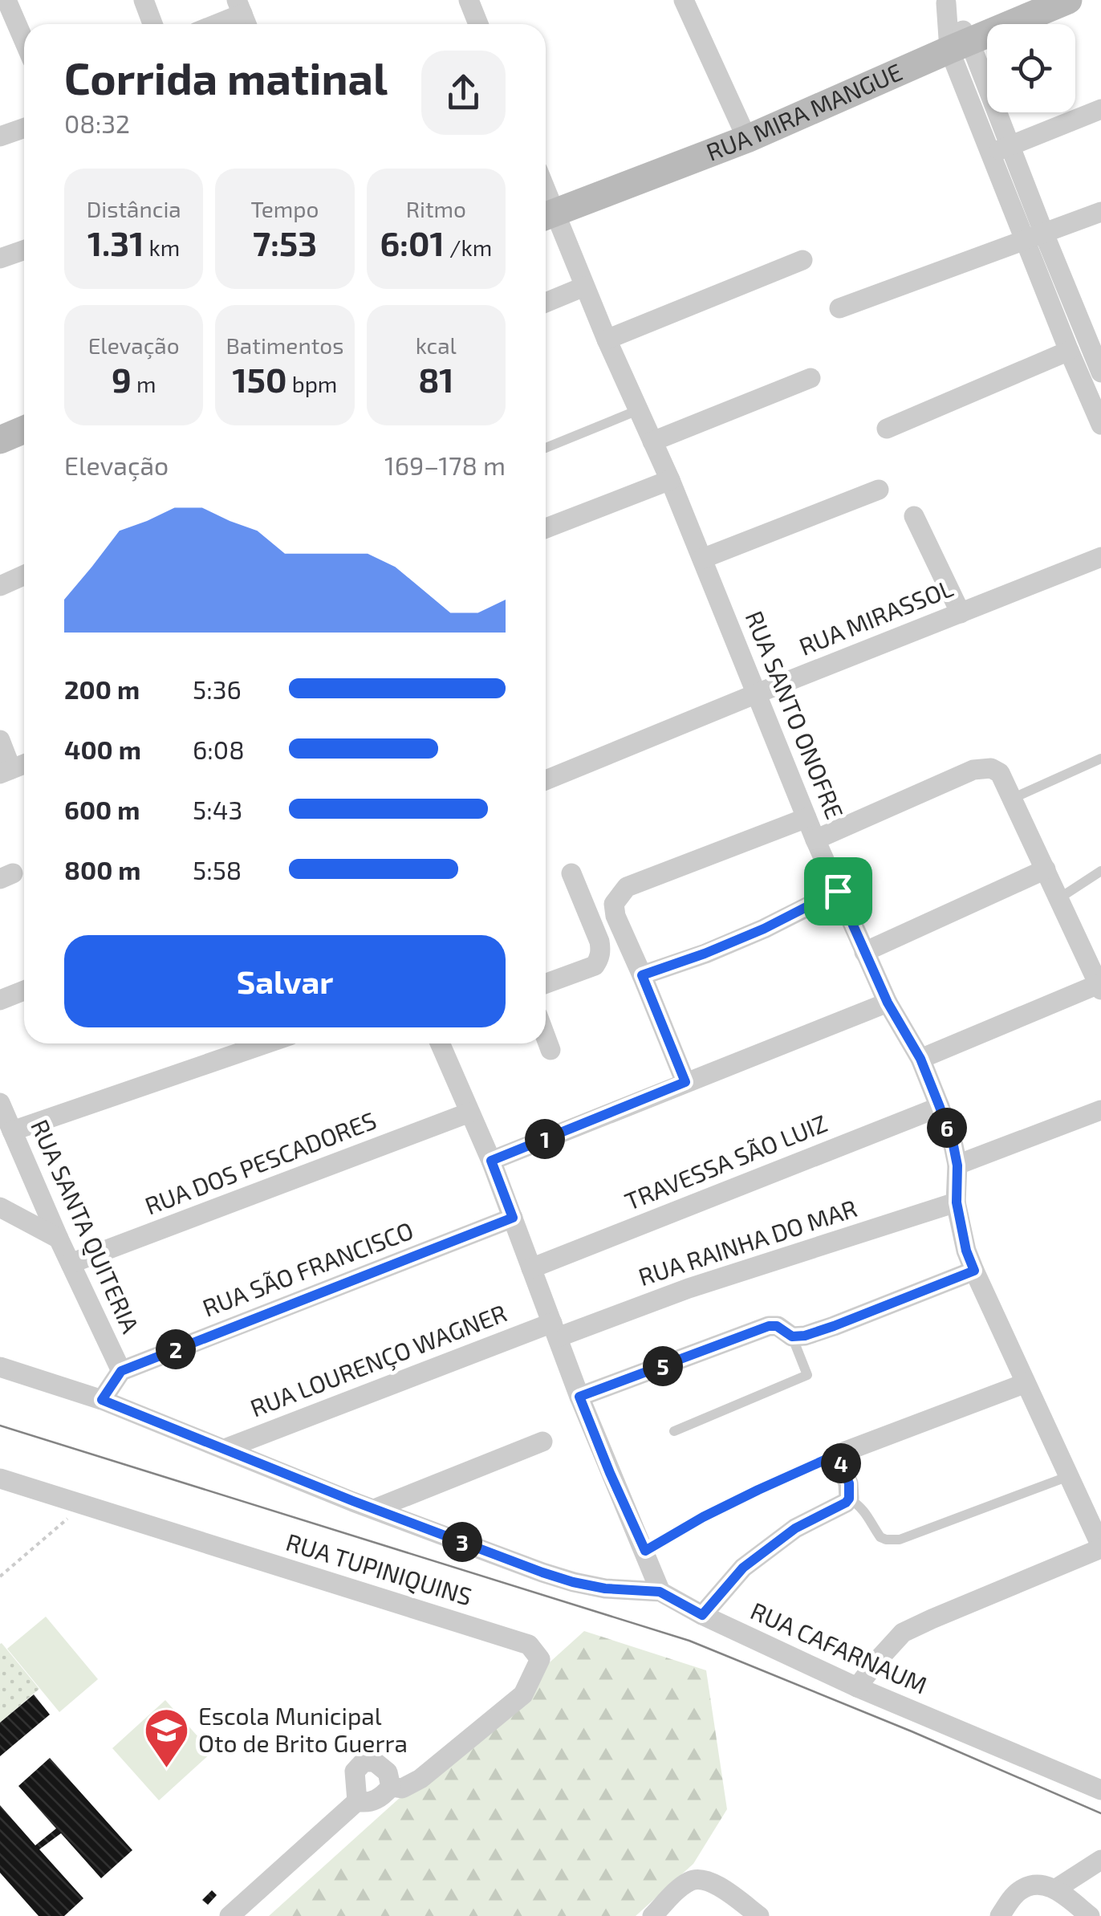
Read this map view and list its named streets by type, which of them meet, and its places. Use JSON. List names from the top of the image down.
{
  "streets": {
    "main road": ["RUA MIRA MANGUE"],
    "street": [
      "RUA MIRASSOL",
      "RUA SANTO ONOFRE",
      "TRAVESSA SÃO LUIZ",
      "RUA DOS PESCADORES",
      "RUA SANTA QUITERIA",
      "RUA RAINHA DO MAR",
      "RUA SÃO FRANCISCO",
      "RUA LOURENÇO WAGNER",
      "RUA TUPINIQUINS",
      "RUA CAFARNAUM"
    ]
  },
  "crossings": [
    ["RUA MIRA MANGUE", "RUA SANTO ONOFRE"],
    ["RUA MIRASSOL", "RUA SANTO ONOFRE"],
    ["RUA SANTO ONOFRE", "TRAVESSA SÃO LUIZ"],
    ["RUA SANTO ONOFRE", "RUA RAINHA DO MAR"],
    ["RUA DOS PESCADORES", "RUA SANTA QUITERIA"],
    ["RUA SANTA QUITERIA", "RUA SÃO FRANCISCO"],
    ["RUA RAINHA DO MAR", "RUA LOURENÇO WAGNER"],
    ["RUA LOURENÇO WAGNER", "RUA CAFARNAUM"]
  ],
  "places": {
    "school or university": ["Escola Municipal Oto de Brito Guerra"]
  },
  "page": {
    "heading": ["Corrida matinal", "08:32"],
    "stats": [
      ["Distância", "1.31 km"],
      ["Tempo", "7:53"],
      ["Ritmo", "6:01 /km"],
      ["Elevação", "9 m"],
      ["Batimentos", "150 bpm"],
      ["kcal", "81"]
    ],
    "chart": ["Elevação", "169–178 m"],
    "list": [
      {
        "name": "200 m",
        "note": "5:36"
      },
      {
        "name": "400 m",
        "note": "6:08"
      },
      {
        "name": "600 m",
        "note": "5:43"
      },
      {
        "name": "800 m",
        "note": "5:58"
      }
    ],
    "buttons": "Salvar",
    "pins": [
      "6",
      "1",
      "2",
      "5",
      "4",
      "3"
    ]
  }
}
